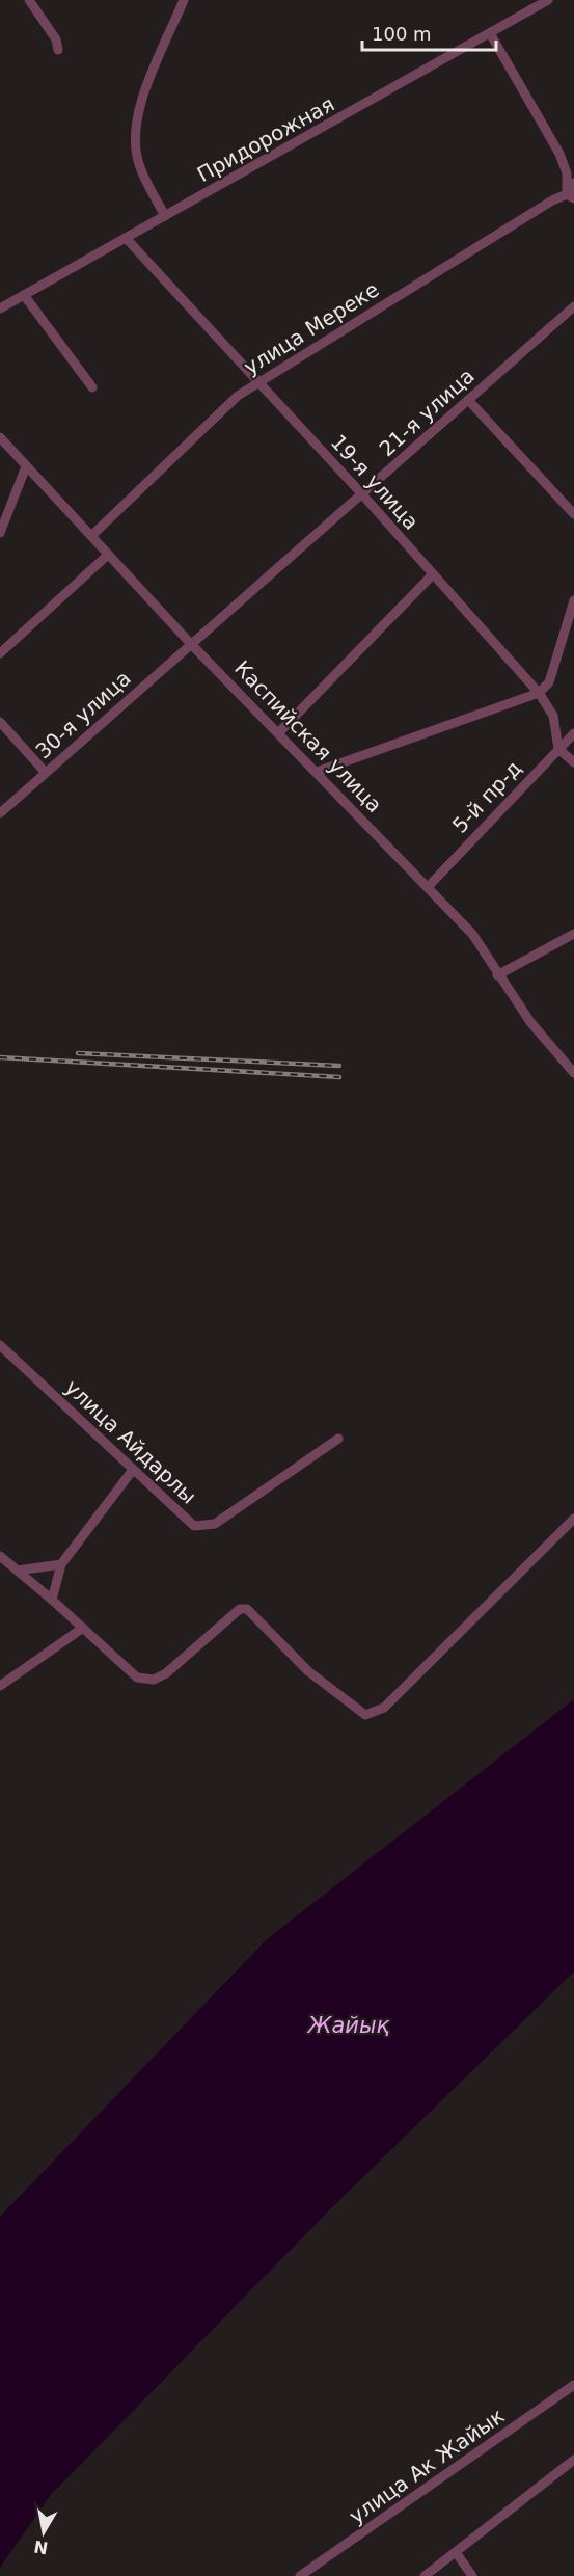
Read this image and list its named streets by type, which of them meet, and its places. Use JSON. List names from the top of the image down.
{
  "streets": {
    "street": [
      "Придорожная",
      "улица Мереке",
      "21-я улица",
      "19-я улица",
      "30-я улица",
      "Каспийская улица",
      "5-й пр-д",
      "улица Айдарлы",
      "улица Ак Жайык"
    ]
  },
  "crossings": [
    ["Придорожная", "19-я улица"],
    ["улица Мереке", "19-я улица"],
    ["улица Мереке", "Каспийская улица"],
    ["21-я улица", "19-я улица"],
    ["21-я улица", "30-я улица"],
    ["21-я улица", "Каспийская улица"],
    ["19-я улица", "5-й пр-д"],
    ["30-я улица", "Каспийская улица"],
    ["Каспийская улица", "5-й пр-д"]
  ],
  "water": ["Жайық"],
  "scale_bar": "100 m",
  "north": "bottom"
}
